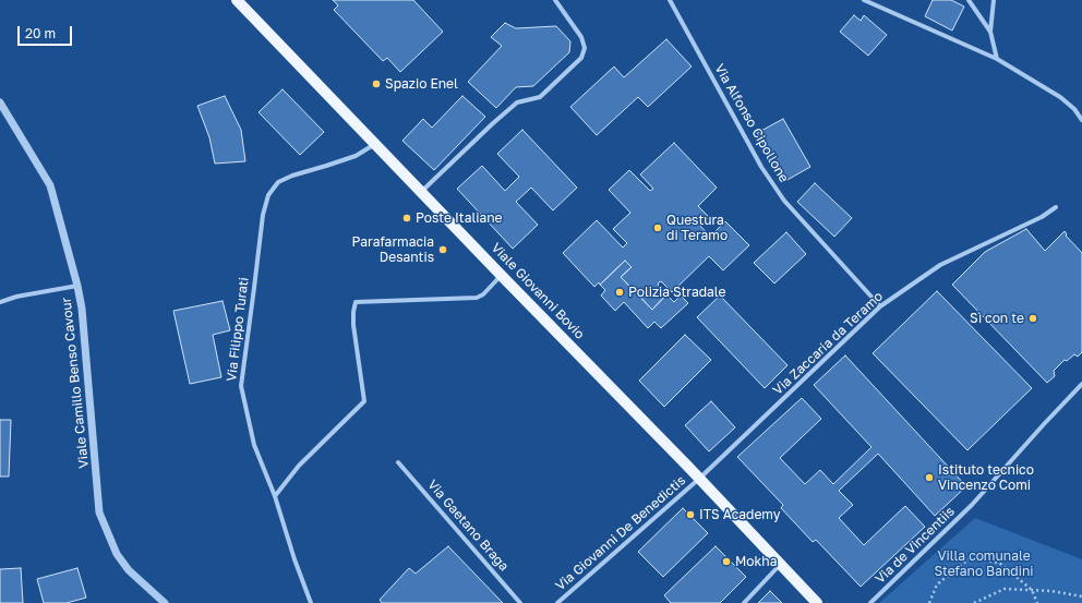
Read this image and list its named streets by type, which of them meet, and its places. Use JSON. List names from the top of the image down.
{
  "streets": {
    "main road": ["Viale Giovanni Bovio"],
    "street": [
      "Via Alfonso Cipollone",
      "Via Filippo Turati",
      "Via Zaccaria da Teramo",
      "Viale Camillo Benso Cavour",
      "Via Gaetano Braga",
      "Via Giovanni De Benedictis",
      "Via de Vincentiis"
    ]
  },
  "crossings": [
    ["Via Alfonso Cipollone", "Via Zaccaria da Teramo"],
    ["Viale Giovanni Bovio", "Via Filippo Turati"],
    ["Viale Giovanni Bovio", "Via Zaccaria da Teramo"],
    ["Viale Giovanni Bovio", "Via Giovanni De Benedictis"],
    ["Via Zaccaria da Teramo", "Via Giovanni De Benedictis"]
  ],
  "parks": ["Villa comunale Stefano Bandini"],
  "places": [
    "Spazio Enel",
    "Poste Italiane",
    "Questura di Teramo",
    "Parafarmacia Desantis",
    "Polizia Stradale",
    "Sì con te",
    "Istituto tecnico Vincenzo Comi",
    "ITS Academy",
    "Mokha"
  ],
  "scale_bar": "20 m"
}
